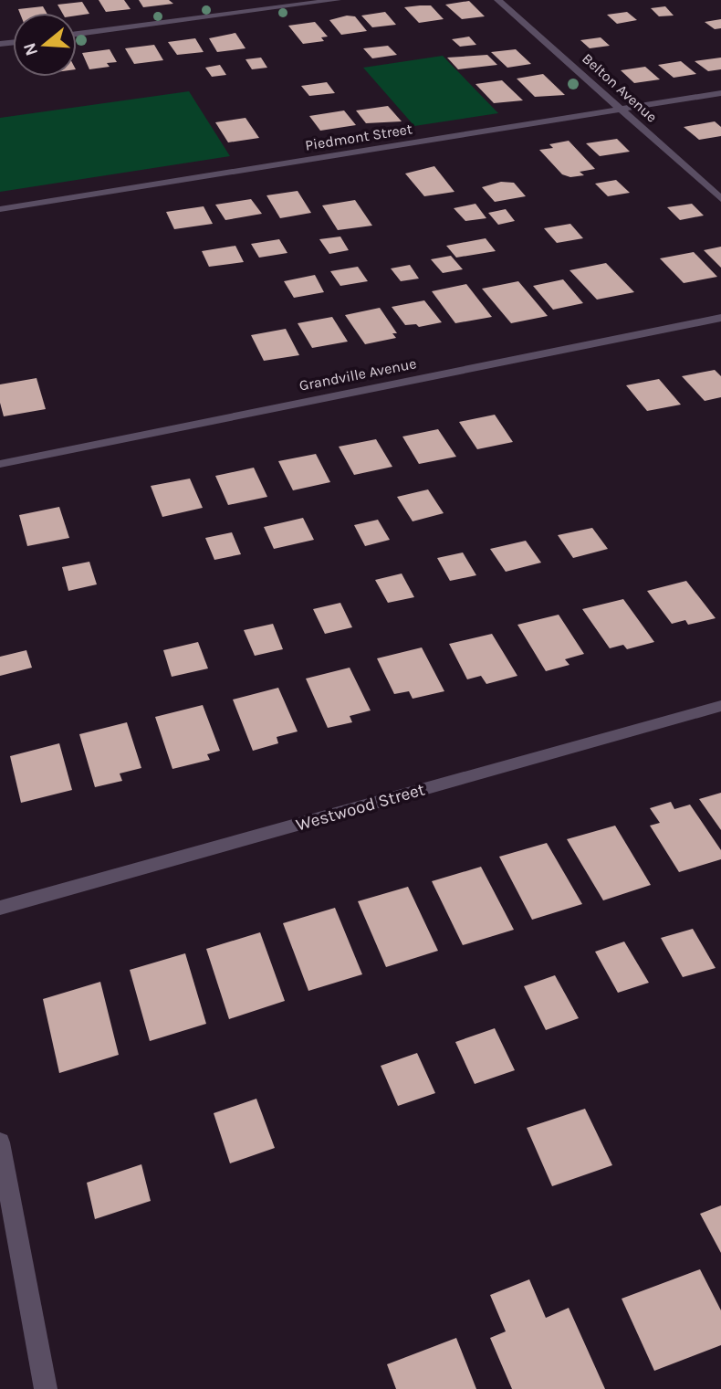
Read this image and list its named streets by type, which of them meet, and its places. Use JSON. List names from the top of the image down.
{
  "streets": {
    "street": [
      "Belton Avenue",
      "Piedmont Street",
      "Grandville Avenue",
      "Westwood Street"
    ]
  },
  "crossings": [
    ["Belton Avenue", "Piedmont Street"]
  ],
  "north": "left"
}
